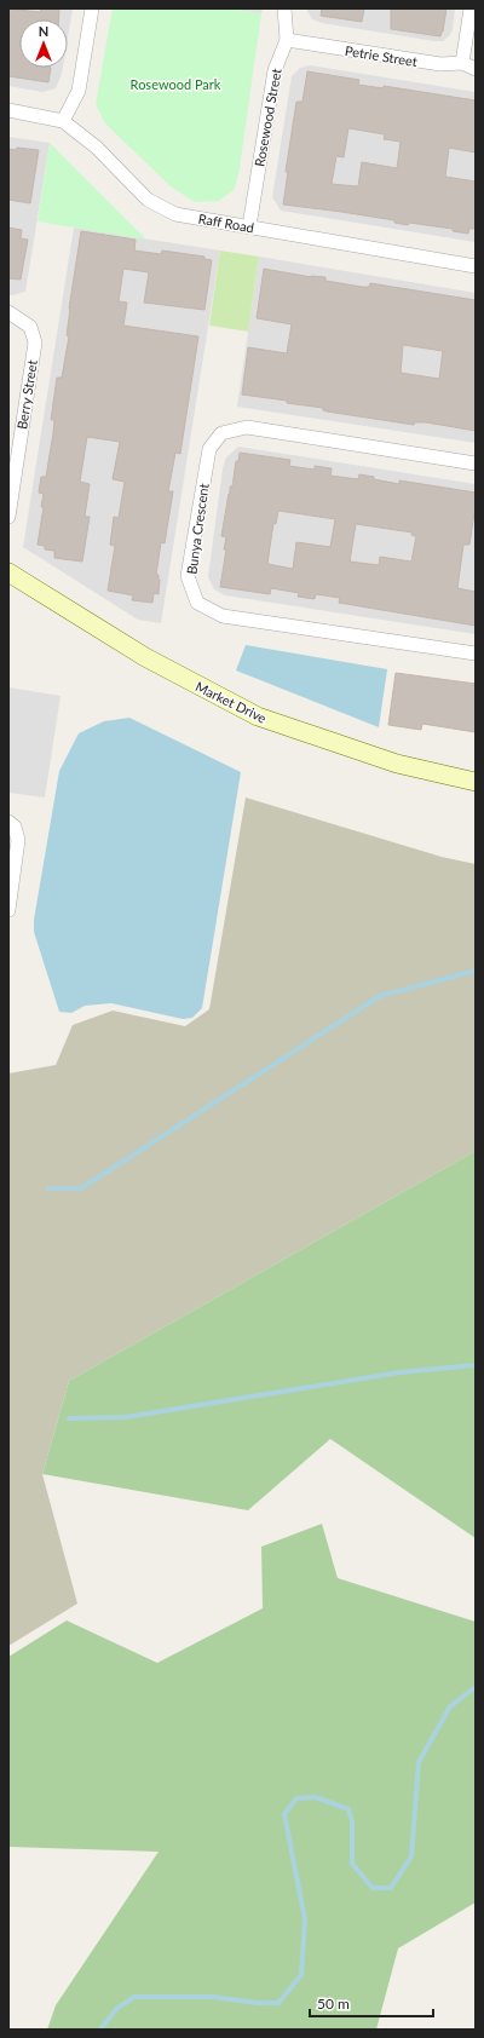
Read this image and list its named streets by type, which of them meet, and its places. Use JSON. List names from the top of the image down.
{
  "streets": {
    "street": [
      "Petrie Street",
      "Rosewood Street",
      "Raff Road",
      "Berry Street",
      "Bunya Crescent",
      "Market Drive"
    ]
  },
  "crossings": [
    ["Petrie Street", "Rosewood Street"],
    ["Rosewood Street", "Raff Road"]
  ],
  "parks": ["Rosewood Park"],
  "scale_bar": "50 m",
  "north": "top"
}
